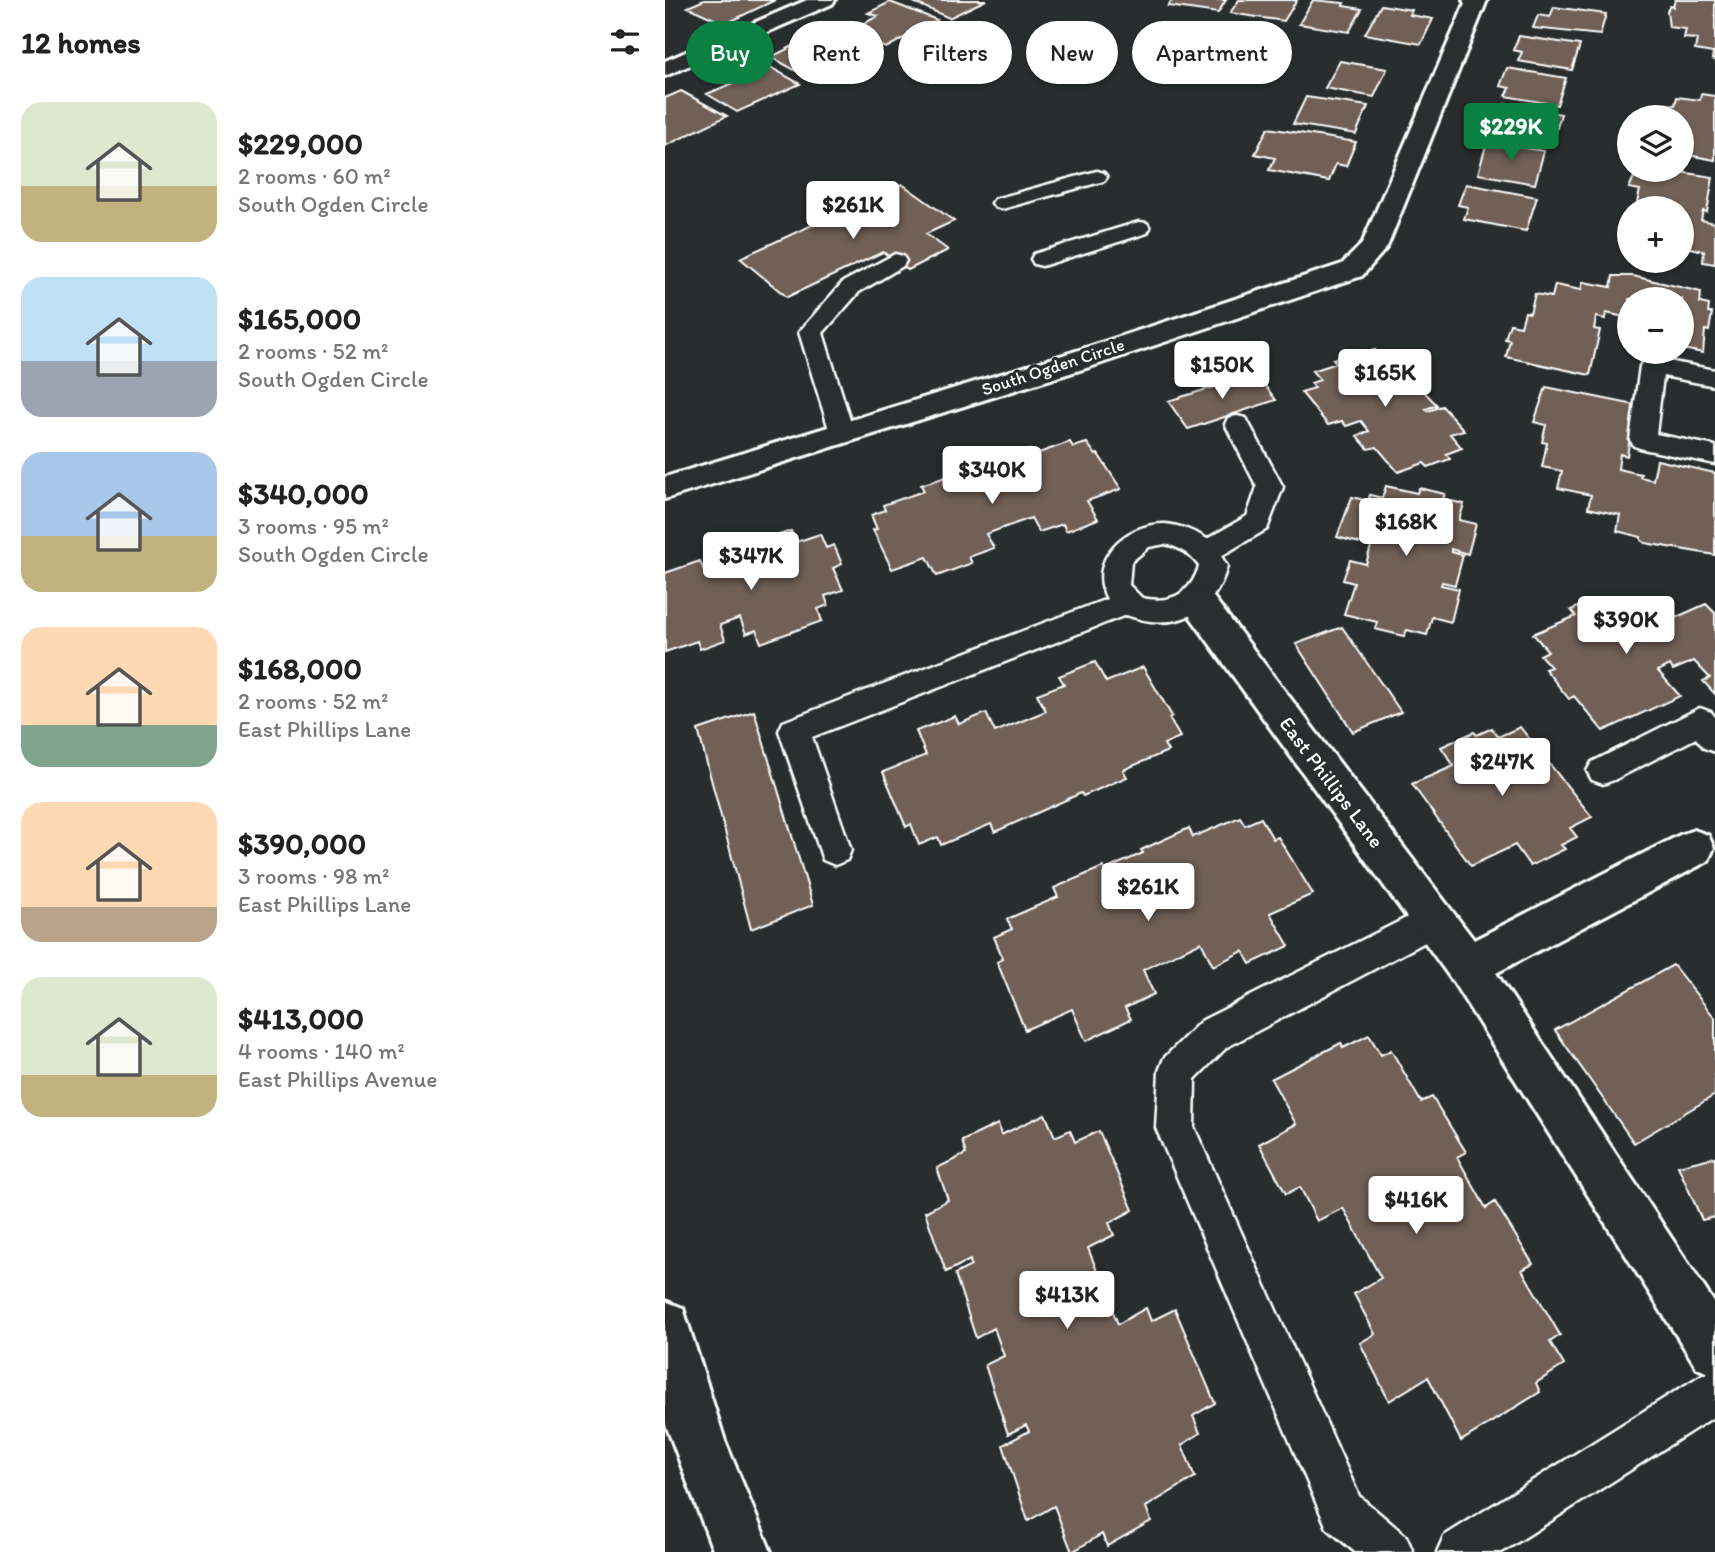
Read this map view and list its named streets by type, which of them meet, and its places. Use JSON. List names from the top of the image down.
{
  "streets": {
    "street": ["South Ogden Circle", "East Phillips Lane"]
  },
  "page": {
    "heading": "12 homes",
    "chip": [
      "Buy",
      "Rent",
      "Filters",
      "New",
      "Apartment"
    ],
    "list": [
      {
        "name": "$229,000",
        "note": "2 rooms · 60 m² · South Ogden Circle"
      },
      {
        "name": "$165,000",
        "note": "2 rooms · 52 m² · South Ogden Circle"
      },
      {
        "name": "$340,000",
        "note": "3 rooms · 95 m² · South Ogden Circle"
      },
      {
        "name": "$168,000",
        "note": "2 rooms · 52 m² · East Phillips Lane"
      },
      {
        "name": "$390,000",
        "note": "3 rooms · 98 m² · East Phillips Lane"
      },
      {
        "name": "$413,000",
        "note": "4 rooms · 140 m² · East Phillips Avenue"
      }
    ],
    "price": [
      "$229K",
      "$261K",
      "$150K",
      "$165K",
      "$340K",
      "$168K",
      "$347K",
      "$390K",
      "$247K",
      "$261K",
      "$416K",
      "$413K"
    ],
    "map_buttons": ["+", "−"]
  }
}
